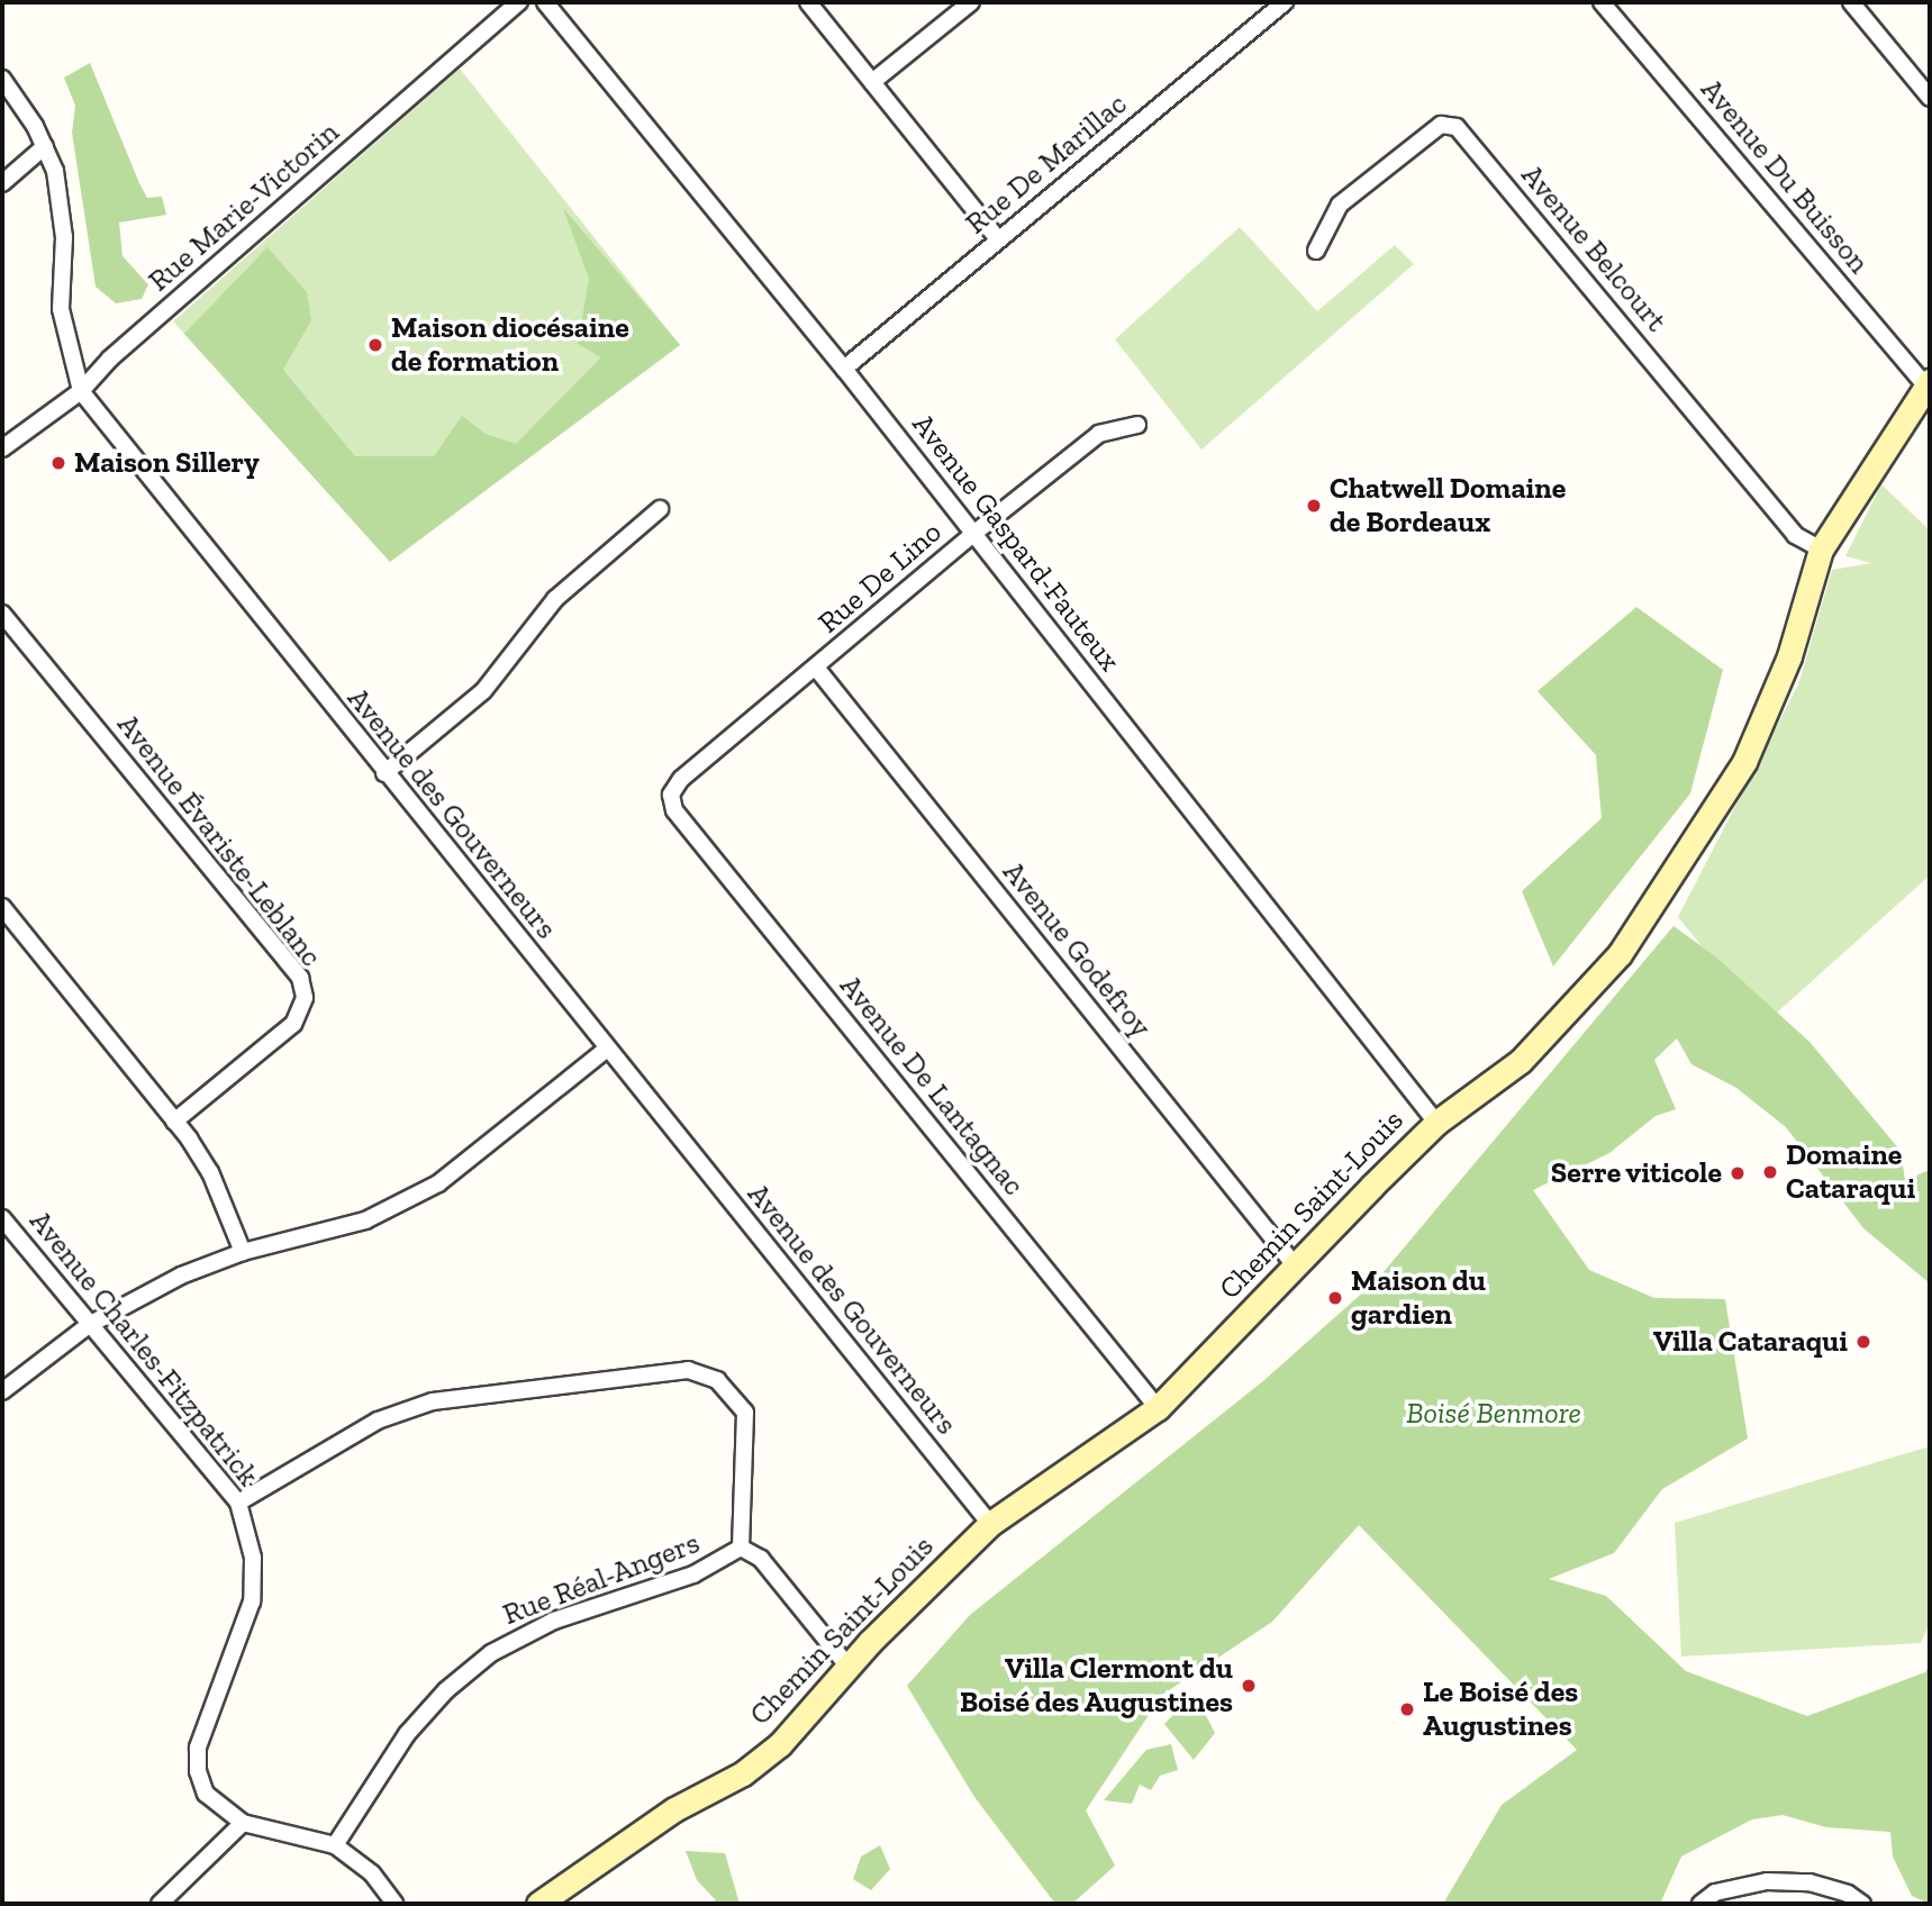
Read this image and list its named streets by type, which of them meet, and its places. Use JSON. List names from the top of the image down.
{
  "streets": {
    "street": [
      "Rue De Marillac",
      "Avenue Du Buisson",
      "Rue Marie-Victorin",
      "Avenue Belcourt",
      "Avenue Gaspard-Fauteux",
      "Rue De Lino",
      "Avenue des Gouverneurs",
      "Avenue Évariste-Leblanc",
      "Avenue Godefroy",
      "Avenue De Lantagnac",
      "Chemin Saint-Louis",
      "Avenue Charles-Fitzpatrick",
      "Rue Réal-Angers"
    ]
  },
  "crossings": [
    ["Rue De Marillac", "Avenue Gaspard-Fauteux"],
    ["Avenue Du Buisson", "Chemin Saint-Louis"],
    ["Rue Marie-Victorin", "Avenue des Gouverneurs"],
    ["Avenue Belcourt", "Chemin Saint-Louis"],
    ["Avenue Gaspard-Fauteux", "Rue De Lino"],
    ["Avenue Gaspard-Fauteux", "Chemin Saint-Louis"],
    ["Rue De Lino", "Avenue Godefroy"],
    ["Rue De Lino", "Avenue De Lantagnac"],
    ["Avenue des Gouverneurs", "Chemin Saint-Louis"],
    ["Avenue Godefroy", "Chemin Saint-Louis"],
    ["Avenue De Lantagnac", "Chemin Saint-Louis"],
    ["Avenue Charles-Fitzpatrick", "Rue Réal-Angers"]
  ],
  "parks": ["Boisé Benmore"],
  "places": [
    "Maison diocésaine de formation",
    "Maison Sillery",
    "Chatwell Domaine de Bordeaux",
    "Domaine Cataraqui",
    "Serre viticole",
    "Maison du gardien",
    "Villa Cataraqui",
    "Villa Clermont du Boisé des Augustines",
    "Le Boisé des Augustines"
  ]
}
